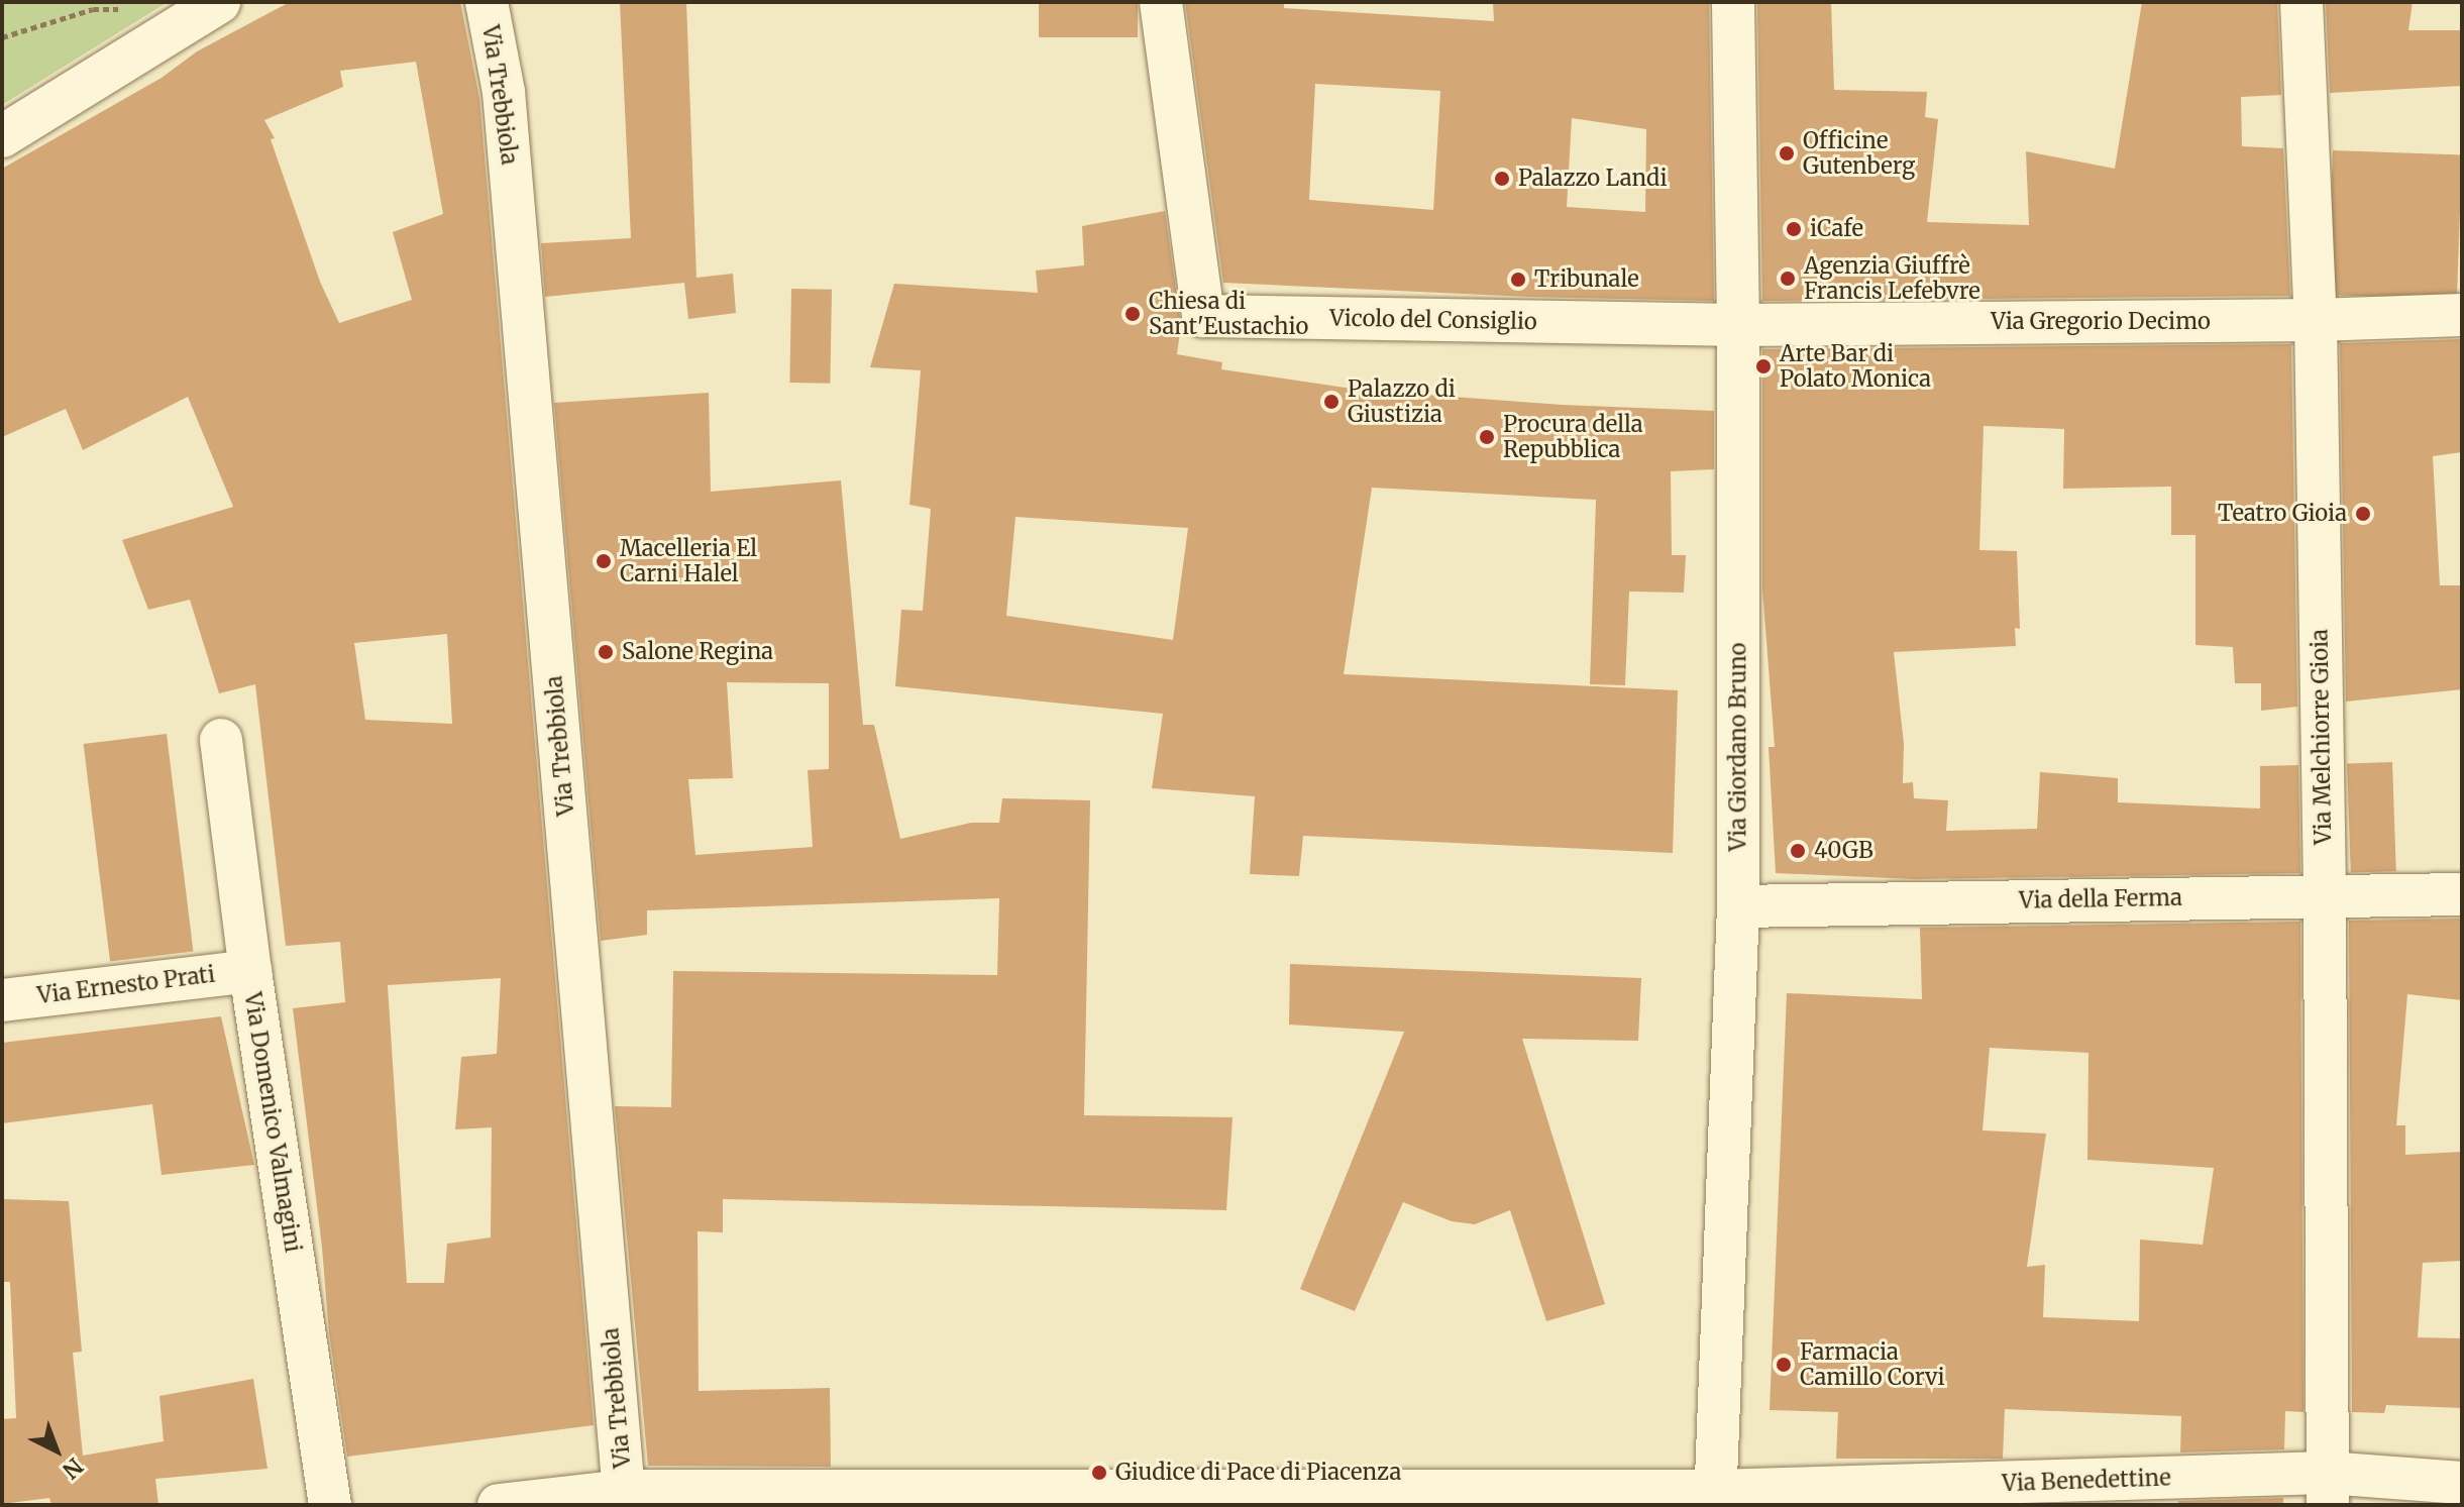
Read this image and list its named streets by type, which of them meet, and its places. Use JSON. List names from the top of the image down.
{
  "streets": {
    "street": [
      "Via Trebbiola",
      "Vicolo del Consiglio",
      "Via Gregorio Decimo",
      "Via Melchiorre Gioia",
      "Via Giordano Bruno",
      "Via della Ferma",
      "Via Ernesto Prati",
      "Via Domenico Valmagini",
      "Via Benedettine"
    ]
  },
  "crossings": [
    ["Via Trebbiola", "Via Benedettine"],
    ["Vicolo del Consiglio", "Via Gregorio Decimo"],
    ["Vicolo del Consiglio", "Via Giordano Bruno"],
    ["Via Gregorio Decimo", "Via Melchiorre Gioia"],
    ["Via Gregorio Decimo", "Via Giordano Bruno"],
    ["Via Melchiorre Gioia", "Via della Ferma"],
    ["Via Melchiorre Gioia", "Via Benedettine"],
    ["Via Giordano Bruno", "Via della Ferma"],
    ["Via Giordano Bruno", "Via Benedettine"],
    ["Via Ernesto Prati", "Via Domenico Valmagini"]
  ],
  "places": [
    "Officine Gutenberg",
    "Palazzo Landi",
    "iCafe",
    "Agenzia Giuffrè Francis Lefebvre",
    "Tribunale",
    "Chiesa di Sant'Eustachio",
    "Arte Bar di Polato Monica",
    "Palazzo di Giustizia",
    "Procura della Repubblica",
    "Teatro Gioia",
    "Macelleria El Carni Halel",
    "Salone Regina",
    "40GB",
    "Farmacia Camillo Corvi",
    "Giudice di Pace di Piacenza"
  ],
  "north": "bottom right"
}
